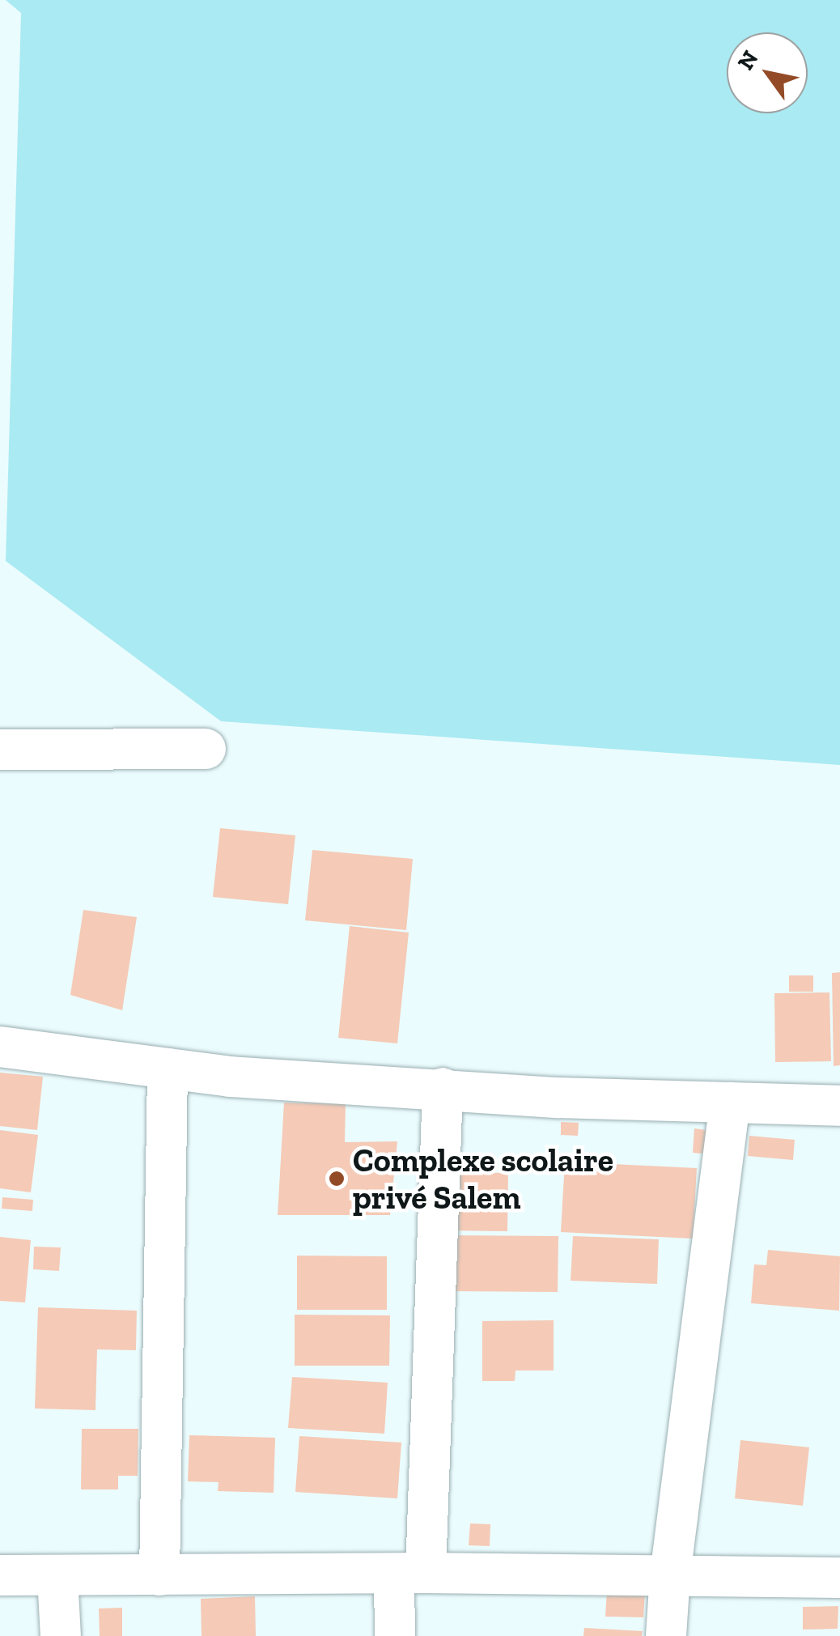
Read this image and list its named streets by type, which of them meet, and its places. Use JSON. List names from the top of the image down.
{
  "places": ["Complexe scolaire privé Salem"],
  "north": "top left"
}
